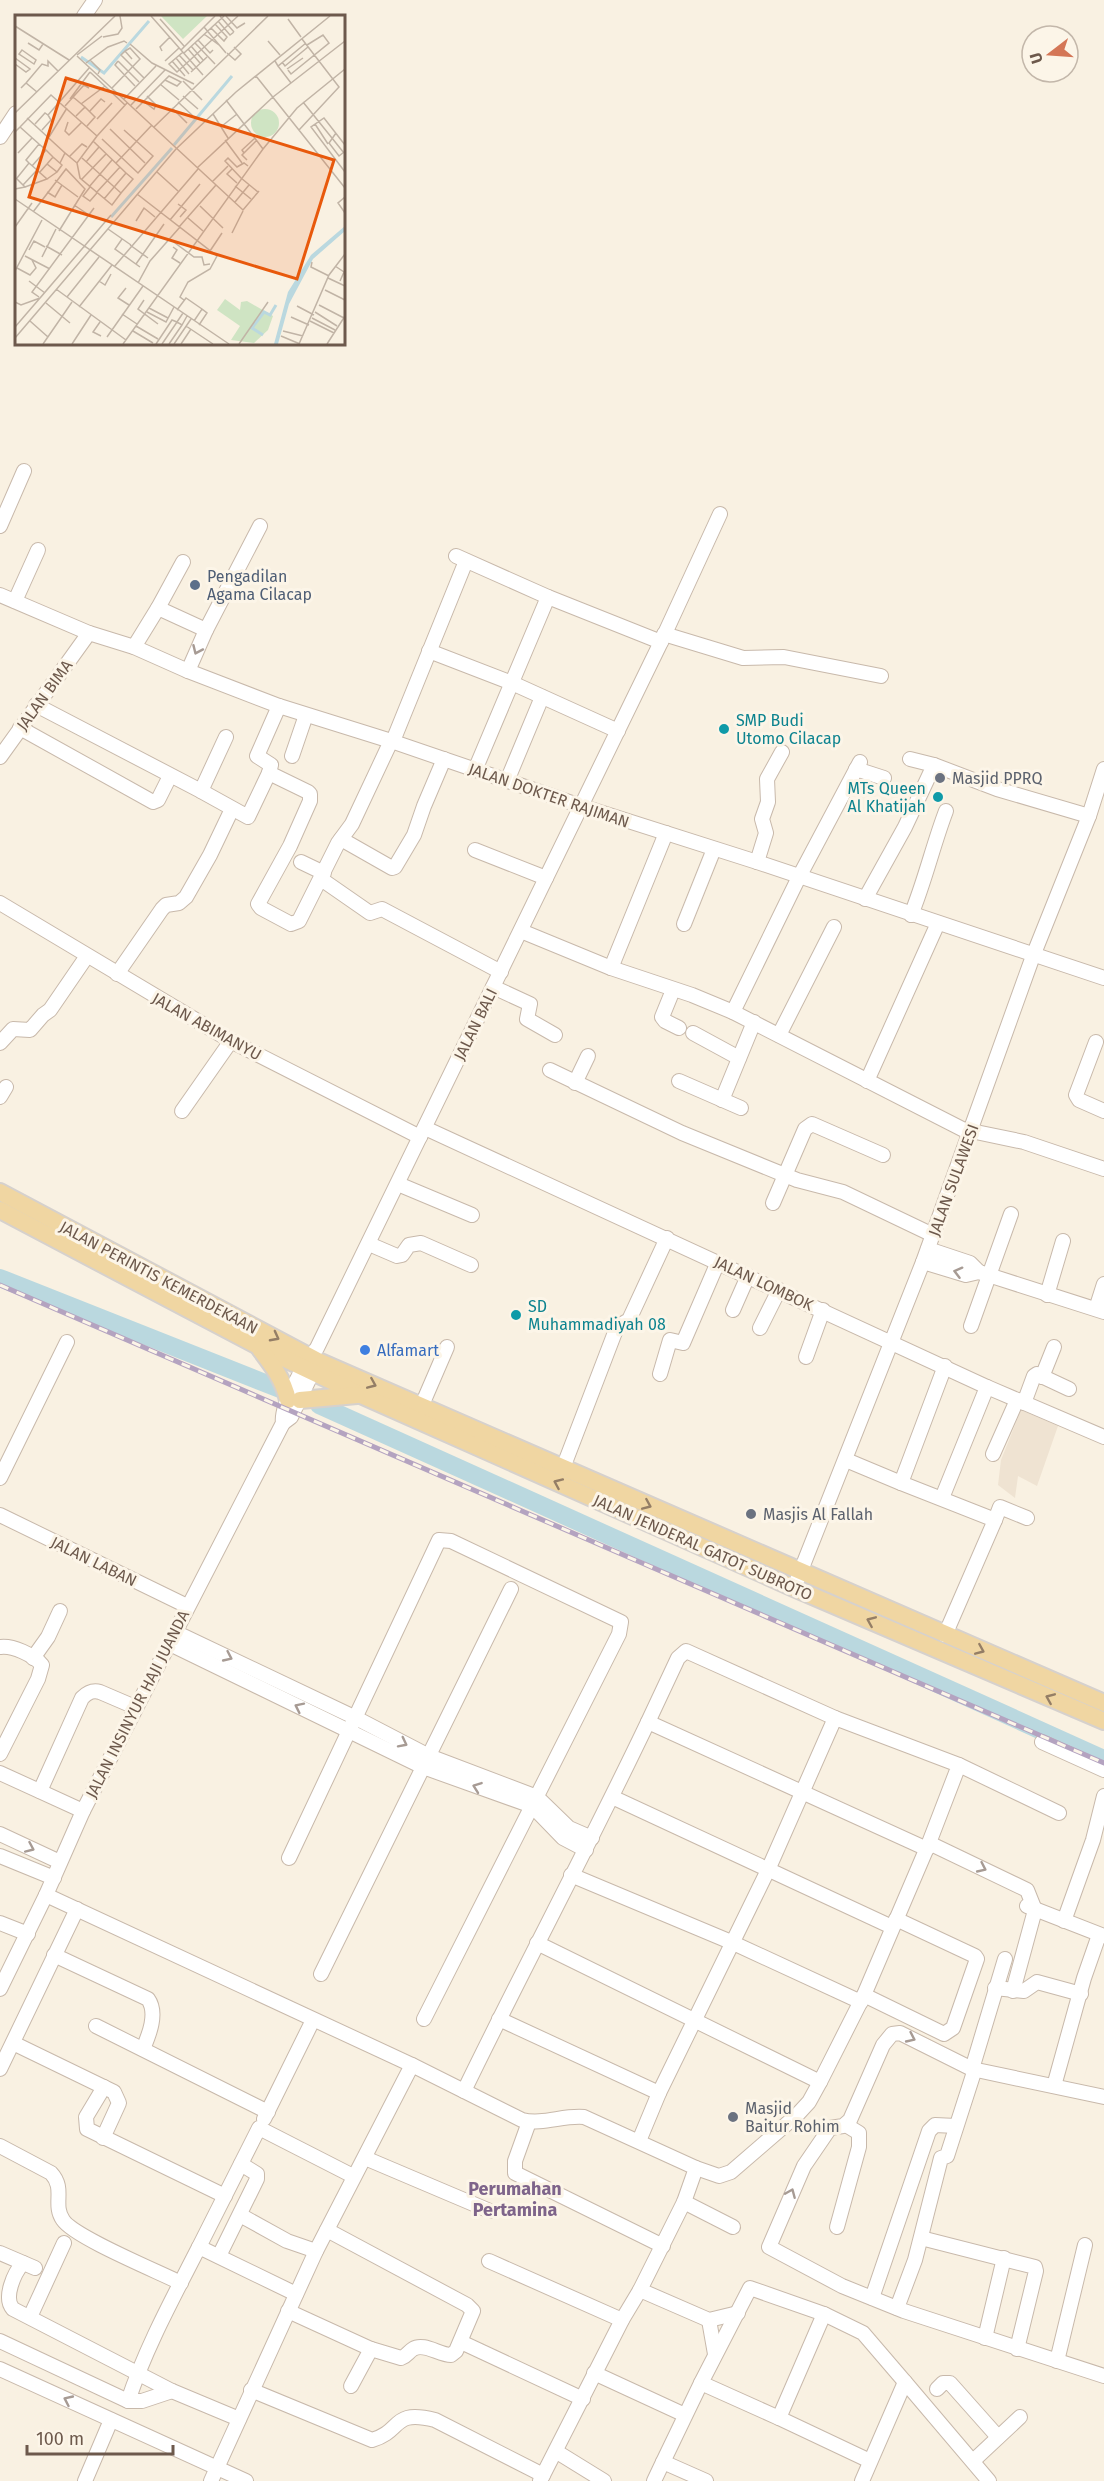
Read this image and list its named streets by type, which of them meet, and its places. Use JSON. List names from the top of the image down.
{
  "streets": {
    "main road": ["JALAN PERINTIS KEMERDEKAAN", "JALAN JENDERAL GATOT SUBROTO"],
    "street": [
      "JALAN BIMA",
      "JALAN DOKTER RAJIMAN",
      "JALAN BALI",
      "JALAN ABIMANYU",
      "JALAN SULAWESI",
      "JALAN LOMBOK",
      "JALAN LABAN",
      "JALAN INSINYUR HAJI JUANDA"
    ]
  },
  "crossings": [
    ["JALAN BIMA", "JALAN DOKTER RAJIMAN"],
    ["JALAN DOKTER RAJIMAN", "JALAN BALI"],
    ["JALAN DOKTER RAJIMAN", "JALAN SULAWESI"],
    ["JALAN BALI", "JALAN ABIMANYU"],
    ["JALAN BALI", "JALAN PERINTIS KEMERDEKAAN"],
    ["JALAN BALI", "JALAN LOMBOK"],
    ["JALAN BALI", "JALAN JENDERAL GATOT SUBROTO"],
    ["JALAN BALI", "JALAN INSINYUR HAJI JUANDA"],
    ["JALAN ABIMANYU", "JALAN LOMBOK"],
    ["JALAN SULAWESI", "JALAN LOMBOK"],
    ["JALAN SULAWESI", "JALAN JENDERAL GATOT SUBROTO"],
    ["JALAN PERINTIS KEMERDEKAAN", "JALAN JENDERAL GATOT SUBROTO"],
    ["JALAN PERINTIS KEMERDEKAAN", "JALAN INSINYUR HAJI JUANDA"],
    ["JALAN JENDERAL GATOT SUBROTO", "JALAN INSINYUR HAJI JUANDA"],
    ["JALAN LABAN", "JALAN INSINYUR HAJI JUANDA"]
  ],
  "districts": ["Perumahan Pertamina"],
  "places": [
    "Pengadilan Agama Cilacap",
    "SMP Budi Utomo Cilacap",
    "Masjid PPRQ",
    "MTs Queen Al Khatijah",
    "SD Muhammadiyah 08",
    "Alfamart",
    "Masjis Al Fallah",
    "Masjid Baitur Rohim"
  ],
  "scale_bar": "100 m",
  "north": "left"
}
